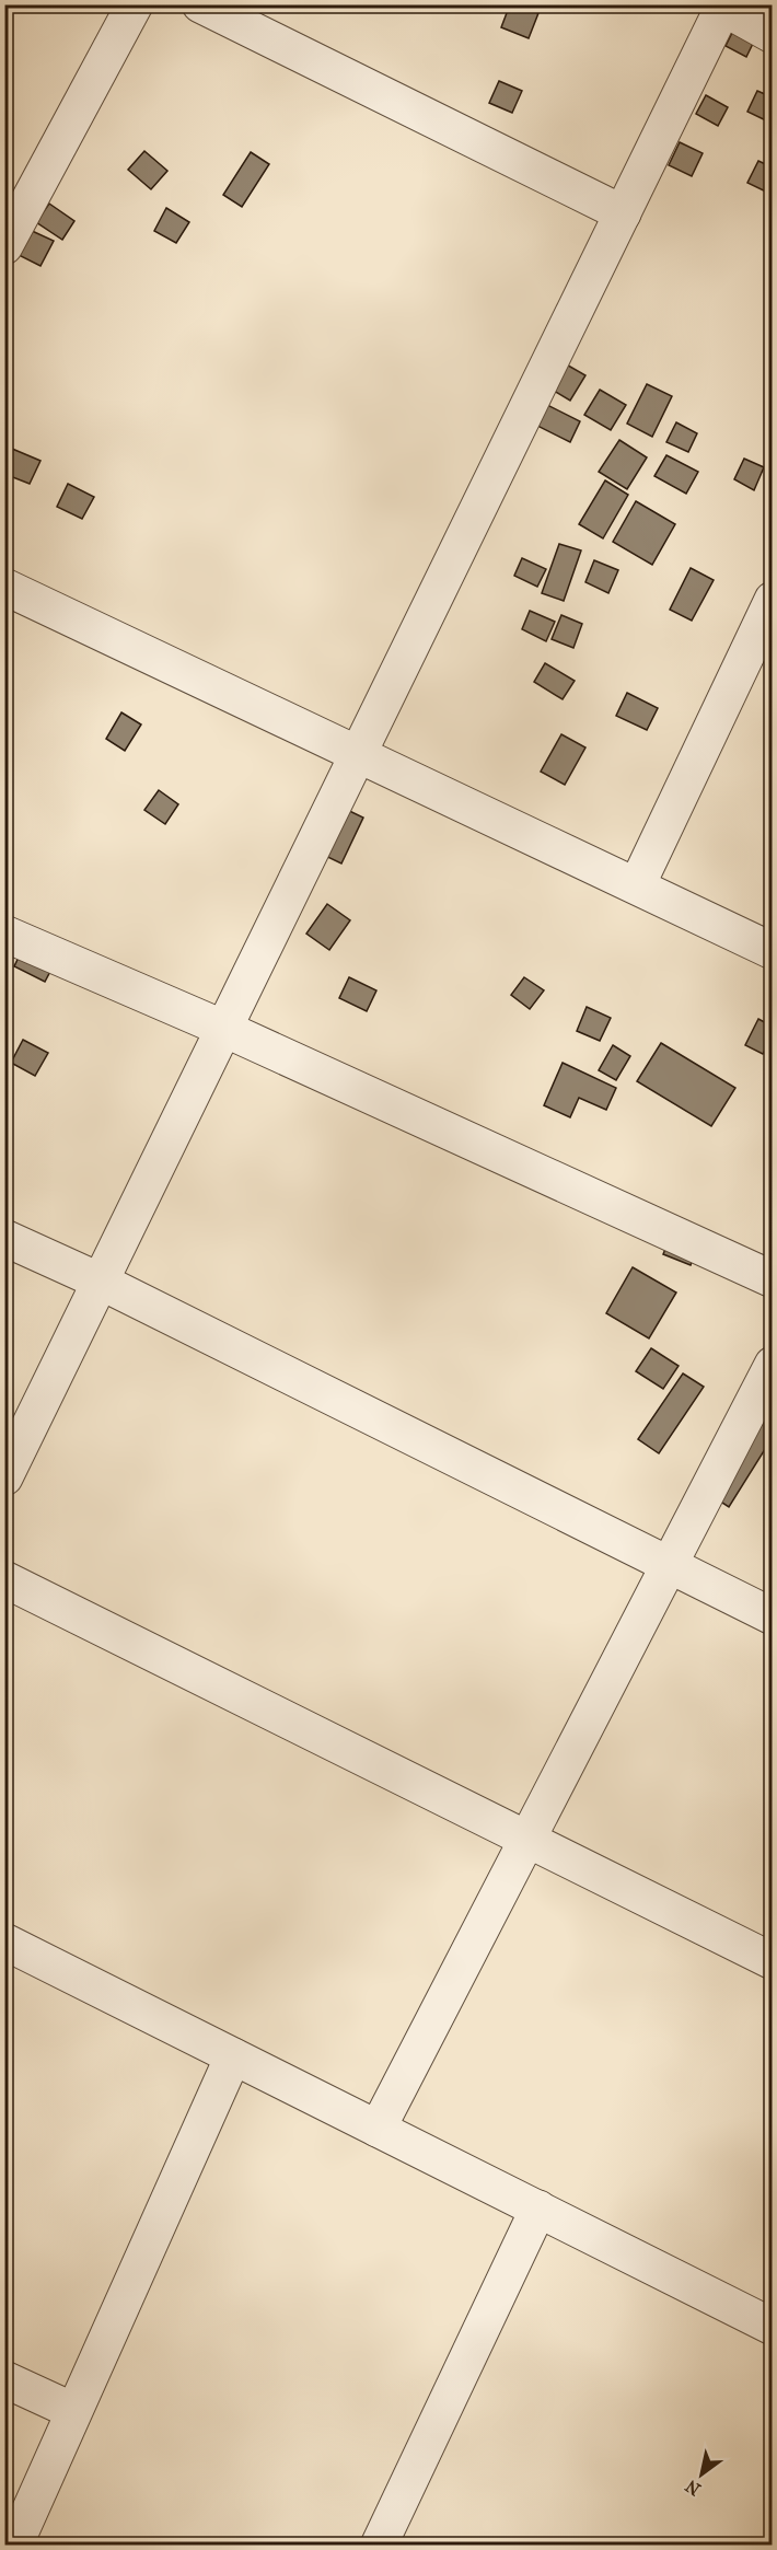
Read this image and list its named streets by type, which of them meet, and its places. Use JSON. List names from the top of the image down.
{
  "north": "bottom left"
}
